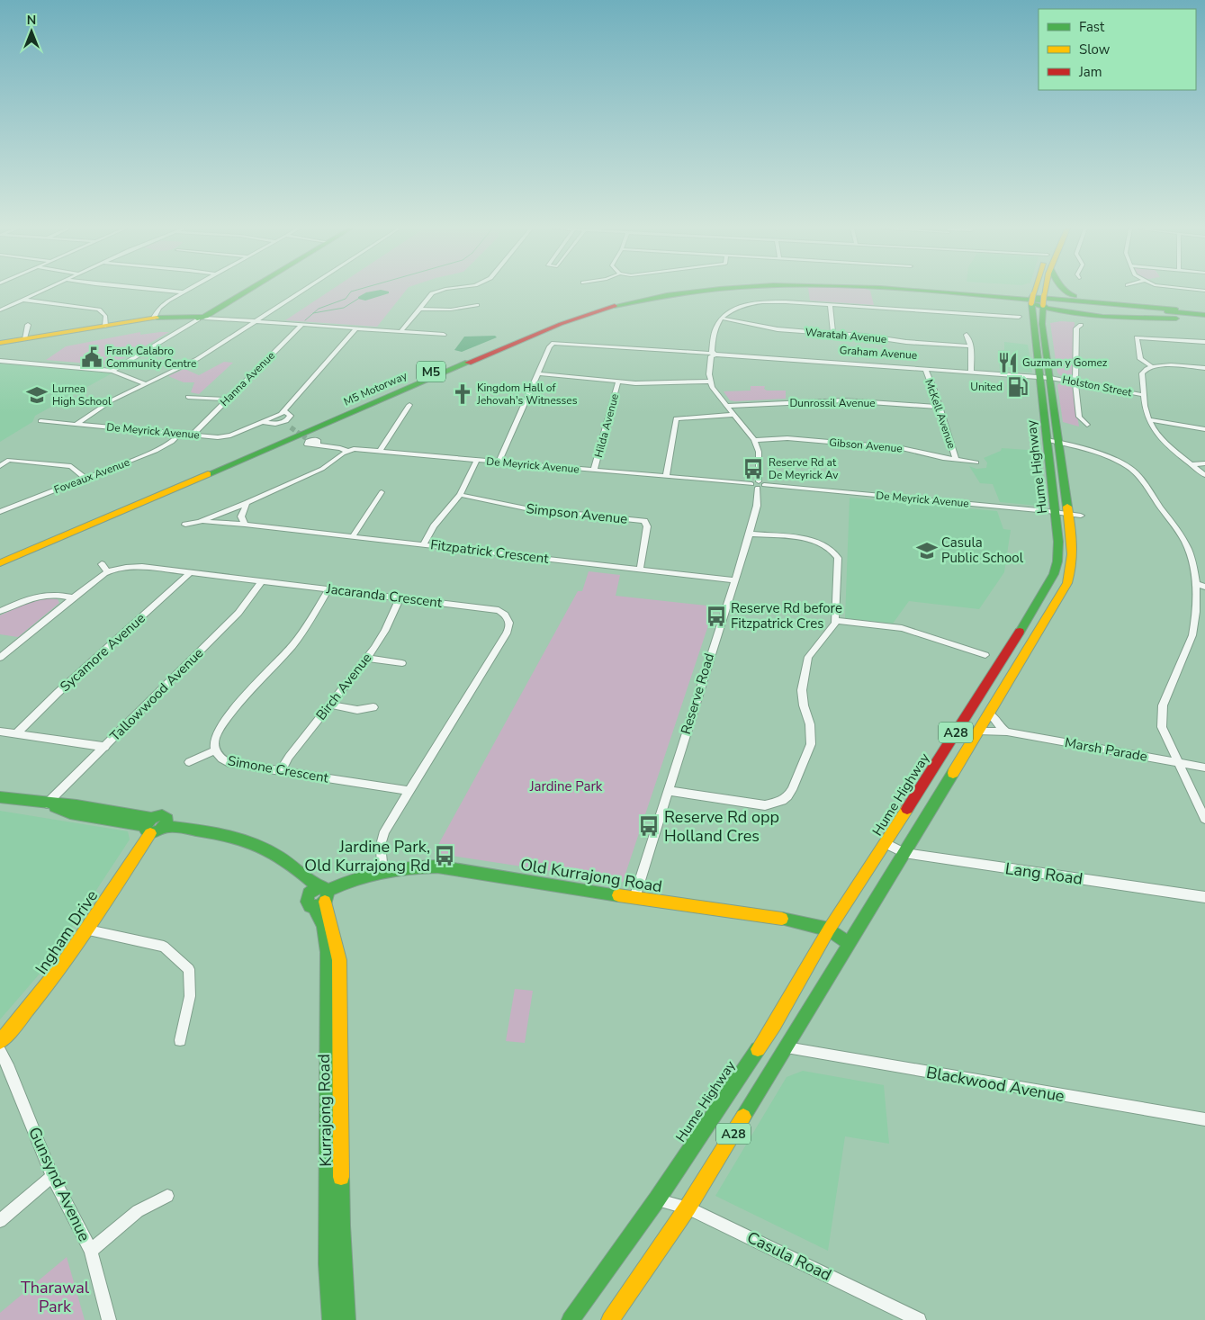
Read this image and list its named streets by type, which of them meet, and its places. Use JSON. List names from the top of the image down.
{
  "streets": {
    "main road": [
      "M5",
      "M5 Motorway",
      "Hume Highway",
      "A28",
      "Old Kurrajong Road",
      "Ingham Drive",
      "Kurrajong Road"
    ],
    "street": [
      "Waratah Avenue",
      "Graham Avenue",
      "Hanna Avenue",
      "Holston Street",
      "Dunrossil Avenue",
      "McKell Avenue",
      "Hilda Avenue",
      "De Meyrick Avenue",
      "Gibson Avenue",
      "Foveaux Avenue",
      "Simpson Avenue",
      "Fitzpatrick Crescent",
      "Jacaranda Crescent",
      "Sycamore Avenue",
      "Birch Avenue",
      "Reserve Road",
      "Tallowwood Avenue",
      "Marsh Parade",
      "Simone Crescent",
      "Lang Road",
      "Blackwood Avenue",
      "Gunsynd Avenue",
      "Casula Road"
    ]
  },
  "crossings": [
    ["Graham Avenue", "McKell Avenue"],
    ["Graham Avenue", "Hume Highway"],
    ["Hanna Avenue", "De Meyrick Avenue"],
    ["Holston Street", "Hume Highway"],
    ["Dunrossil Avenue", "McKell Avenue"],
    ["Dunrossil Avenue", "Reserve Road"],
    ["McKell Avenue", "Gibson Avenue"],
    ["Hilda Avenue", "De Meyrick Avenue"],
    ["De Meyrick Avenue", "Hume Highway"],
    ["De Meyrick Avenue", "Foveaux Avenue"],
    ["De Meyrick Avenue", "Fitzpatrick Crescent"],
    ["De Meyrick Avenue", "Reserve Road"],
    ["Gibson Avenue", "Reserve Road"],
    ["Hume Highway", "Marsh Parade"],
    ["Hume Highway", "Lang Road"],
    ["Hume Highway", "Old Kurrajong Road"],
    ["Hume Highway", "Blackwood Avenue"],
    ["Hume Highway", "Casula Road"],
    ["Simpson Avenue", "Fitzpatrick Crescent"],
    ["Fitzpatrick Crescent", "Reserve Road"],
    ["Jacaranda Crescent", "Sycamore Avenue"],
    ["Jacaranda Crescent", "Birch Avenue"],
    ["Jacaranda Crescent", "Tallowwood Avenue"],
    ["Jacaranda Crescent", "Simone Crescent"],
    ["Jacaranda Crescent", "Old Kurrajong Road"],
    ["Birch Avenue", "Simone Crescent"],
    ["Reserve Road", "Old Kurrajong Road"],
    ["Old Kurrajong Road", "Kurrajong Road"]
  ],
  "parks": ["Jardine Park", "Tharawal Park"],
  "places": {
    "public building": ["Frank Calabro Community Centre"],
    "restaurant": ["Guzman y Gomez"],
    "fuel station": ["United"],
    "church": ["Kingdom Hall of Jehovah's Witnesses"],
    "school or university": ["Lurnea High School", "Casula Public School"],
    "bus stop": [
      "Reserve Rd at De Meyrick Av",
      "Reserve Rd before Fitzpatrick Cres",
      "Reserve Rd opp Holland Cres",
      "Jardine Park, Old Kurrajong Rd"
    ]
  },
  "legend": ["Fast", "Slow", "Jam"],
  "north": "top"
}
